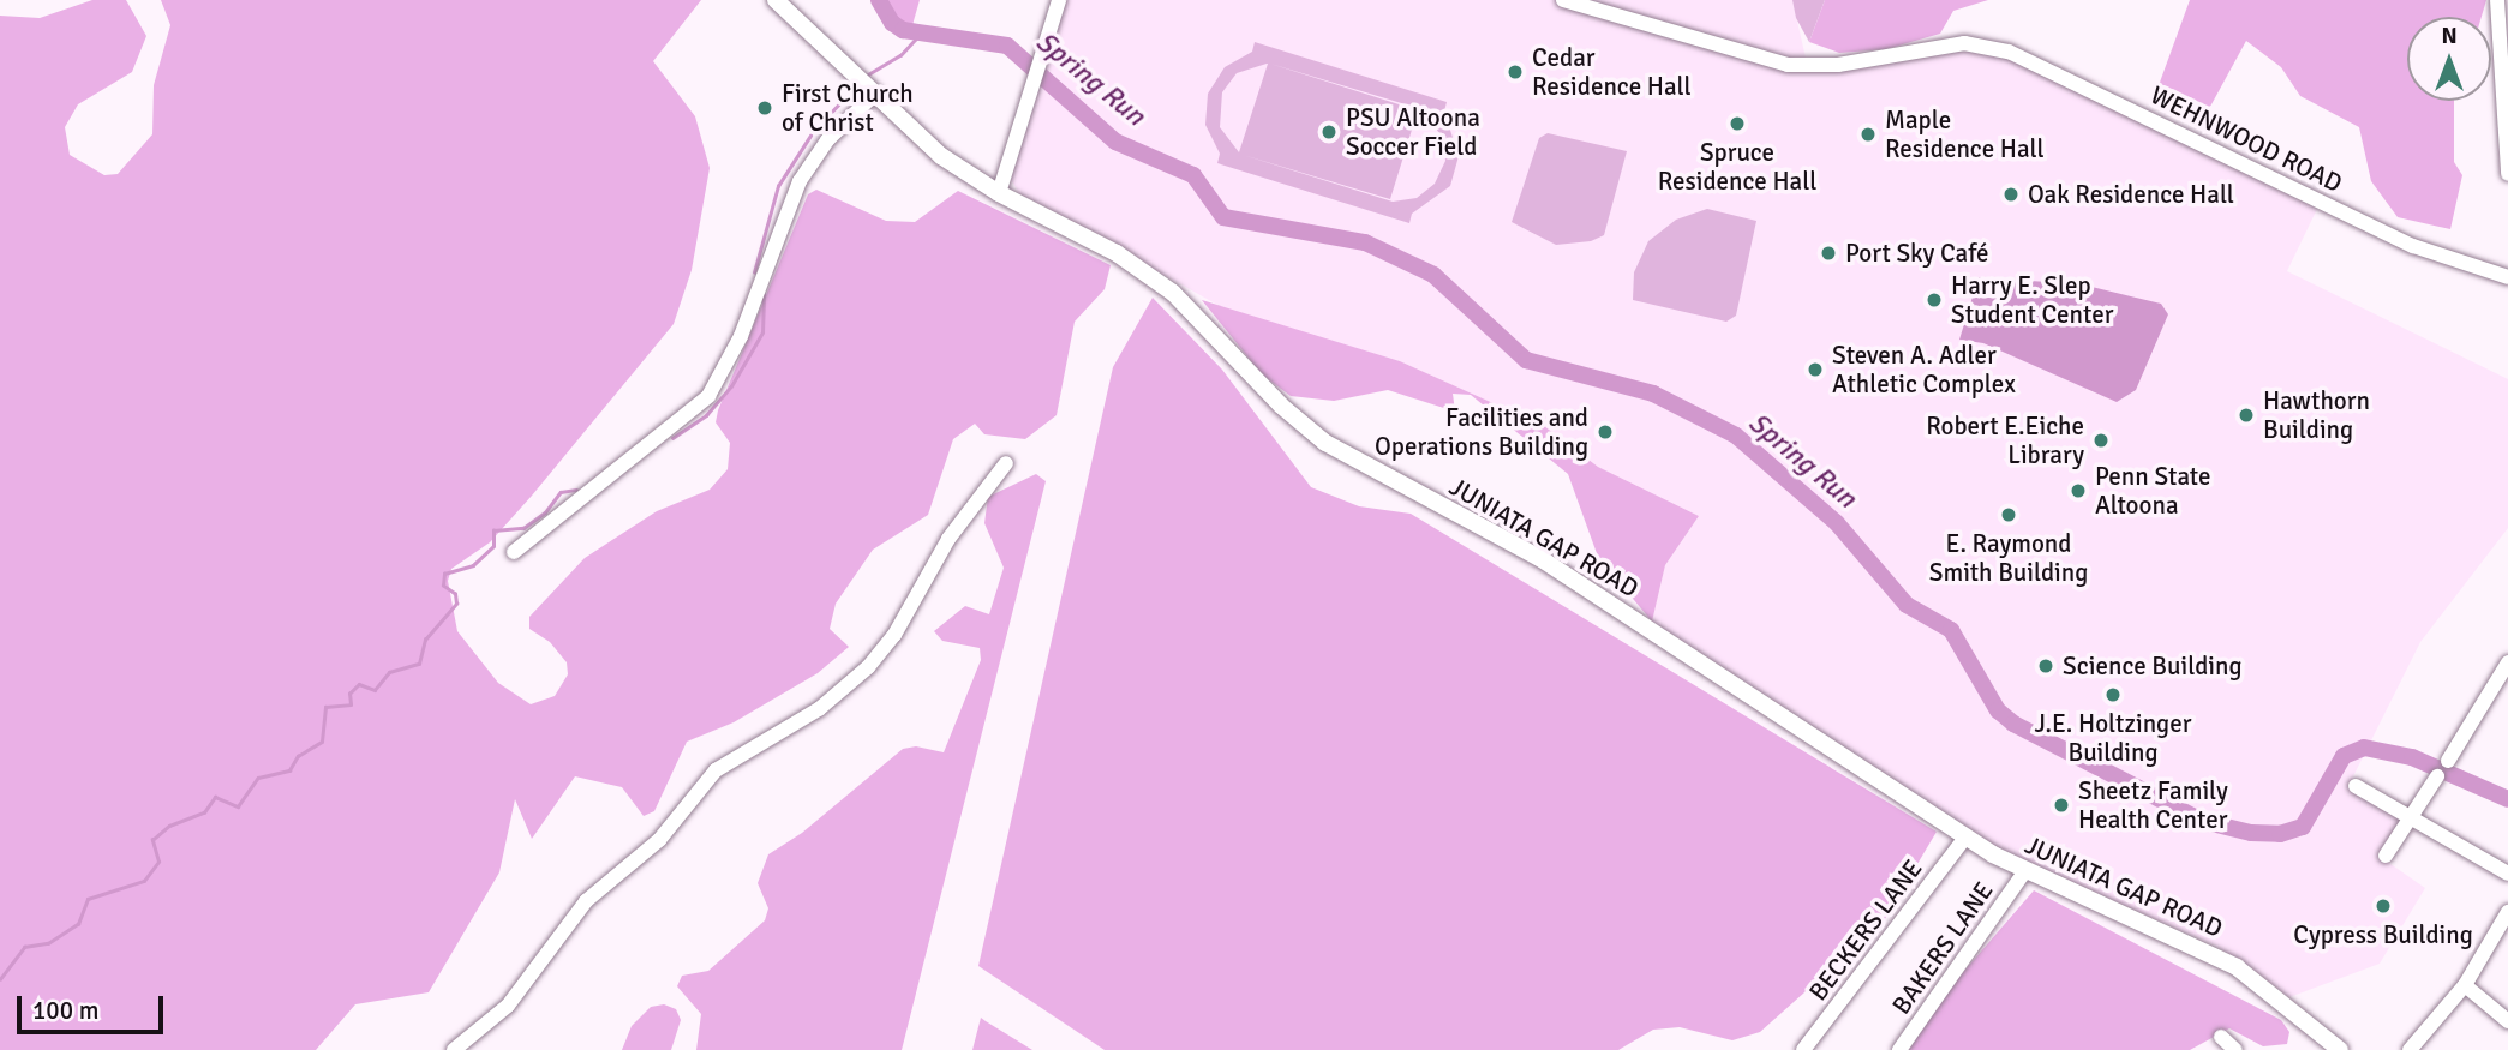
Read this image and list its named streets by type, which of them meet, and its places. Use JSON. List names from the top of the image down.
{
  "streets": {
    "main road": ["JUNIATA GAP ROAD"],
    "street": ["WEHNWOOD ROAD", "BECKERS LANE", "BAKERS LANE"]
  },
  "crossings": [
    ["JUNIATA GAP ROAD", "BECKERS LANE"],
    ["JUNIATA GAP ROAD", "BAKERS LANE"]
  ],
  "water": ["Spring Run"],
  "places": [
    "Cedar Residence Hall",
    "First Church of Christ",
    "Spruce Residence Hall",
    "PSU Altoona Soccer Field",
    "Maple Residence Hall",
    "Oak Residence Hall",
    "Port Sky Café",
    "Harry E. Slep Student Center",
    "Steven A. Adler Athletic Complex",
    "Hawthorn Building",
    "Facilities and Operations Building",
    "Robert E.Eiche Library",
    "Penn State Altoona",
    "E. Raymond Smith Building",
    "Science Building",
    "J.E. Holtzinger Building",
    "Sheetz Family Health Center",
    "Cypress Building"
  ],
  "scale_bar": "100 m",
  "north": "top"
}
